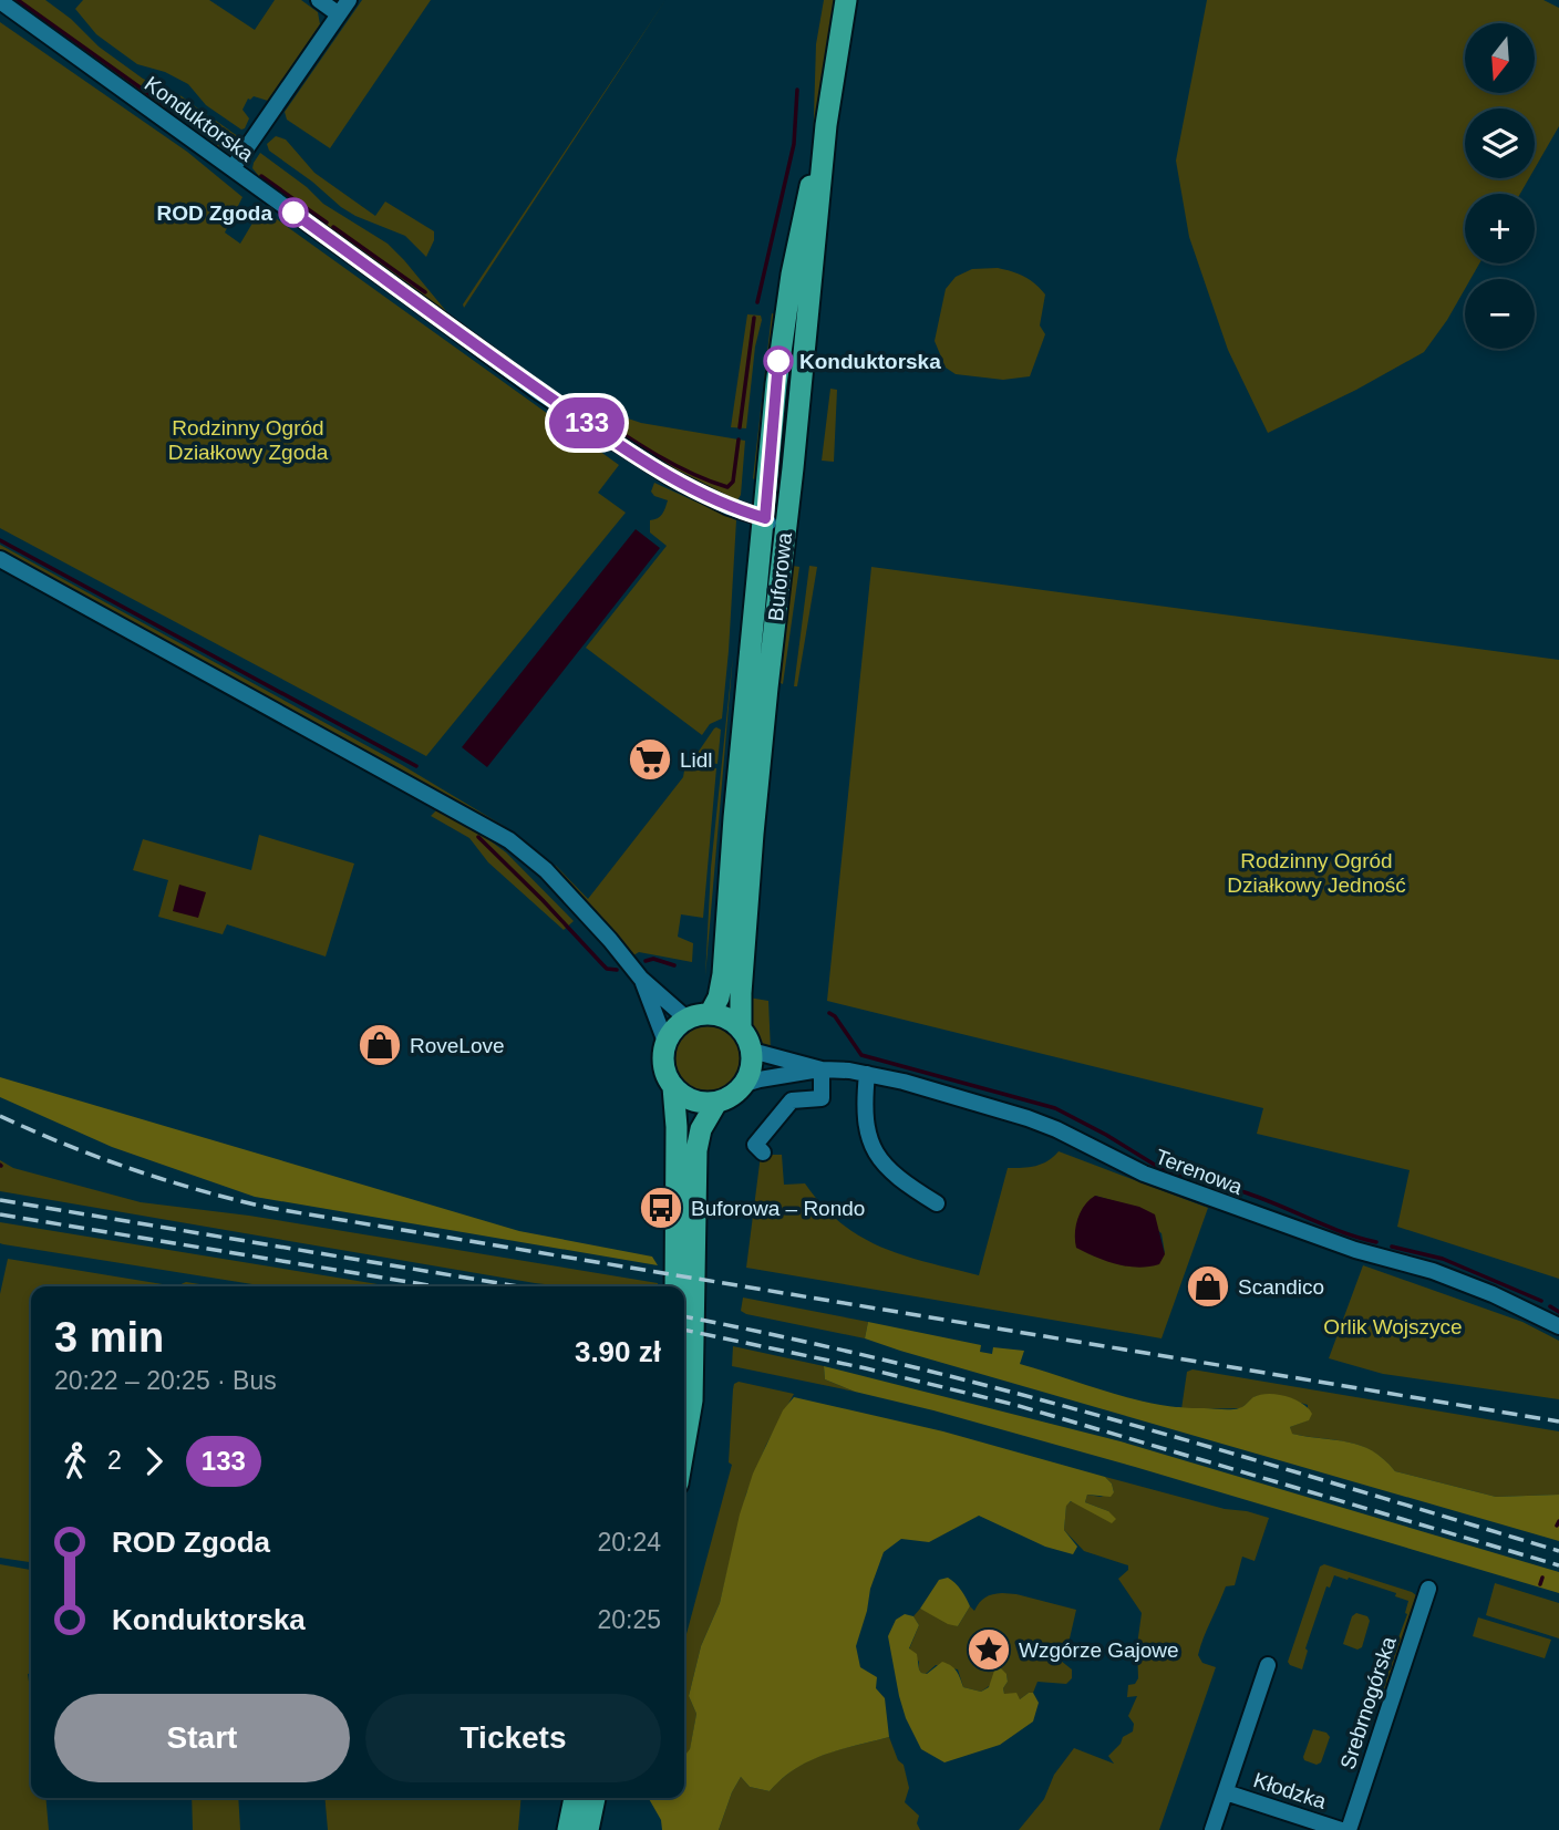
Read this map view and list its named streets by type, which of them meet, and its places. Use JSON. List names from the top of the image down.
{
  "streets": {
    "main road": ["Buforowa"],
    "street": [
      "Konduktorska",
      "Terenowa",
      "Srebrnogórska",
      "Kłodzka"
    ]
  },
  "crossings": [
    ["Konduktorska", "Buforowa"],
    ["Buforowa", "Terenowa"]
  ],
  "parks": ["Rodzinny Ogród Działkowy Zgoda", "Rodzinny Ogród Działkowy Jedność", "Orlik Wojszyce"],
  "places": {
    "other": ["ROD Zgoda", "Konduktorska"],
    "supermarket": ["Lidl"],
    "shop": ["RoveLove", "Scandico"],
    "bus stop": ["Buforowa – Rondo"],
    "place": ["Wzgórze Gajowe"]
  },
  "lines": ["bus line 133"],
  "north": "bottom",
  "page": {
    "on_map": "133",
    "map_buttons": ["+", "−"],
    "heading": ["3 min", "20:22 – 20:25 · Bus", "3.90 zł"],
    "legs": ["2", "133"],
    "list": [
      {
        "name": "ROD Zgoda",
        "value": "20:24"
      },
      {
        "name": "Konduktorska",
        "value": "20:25"
      }
    ],
    "buttons": ["Start", "Tickets"]
  }
}
